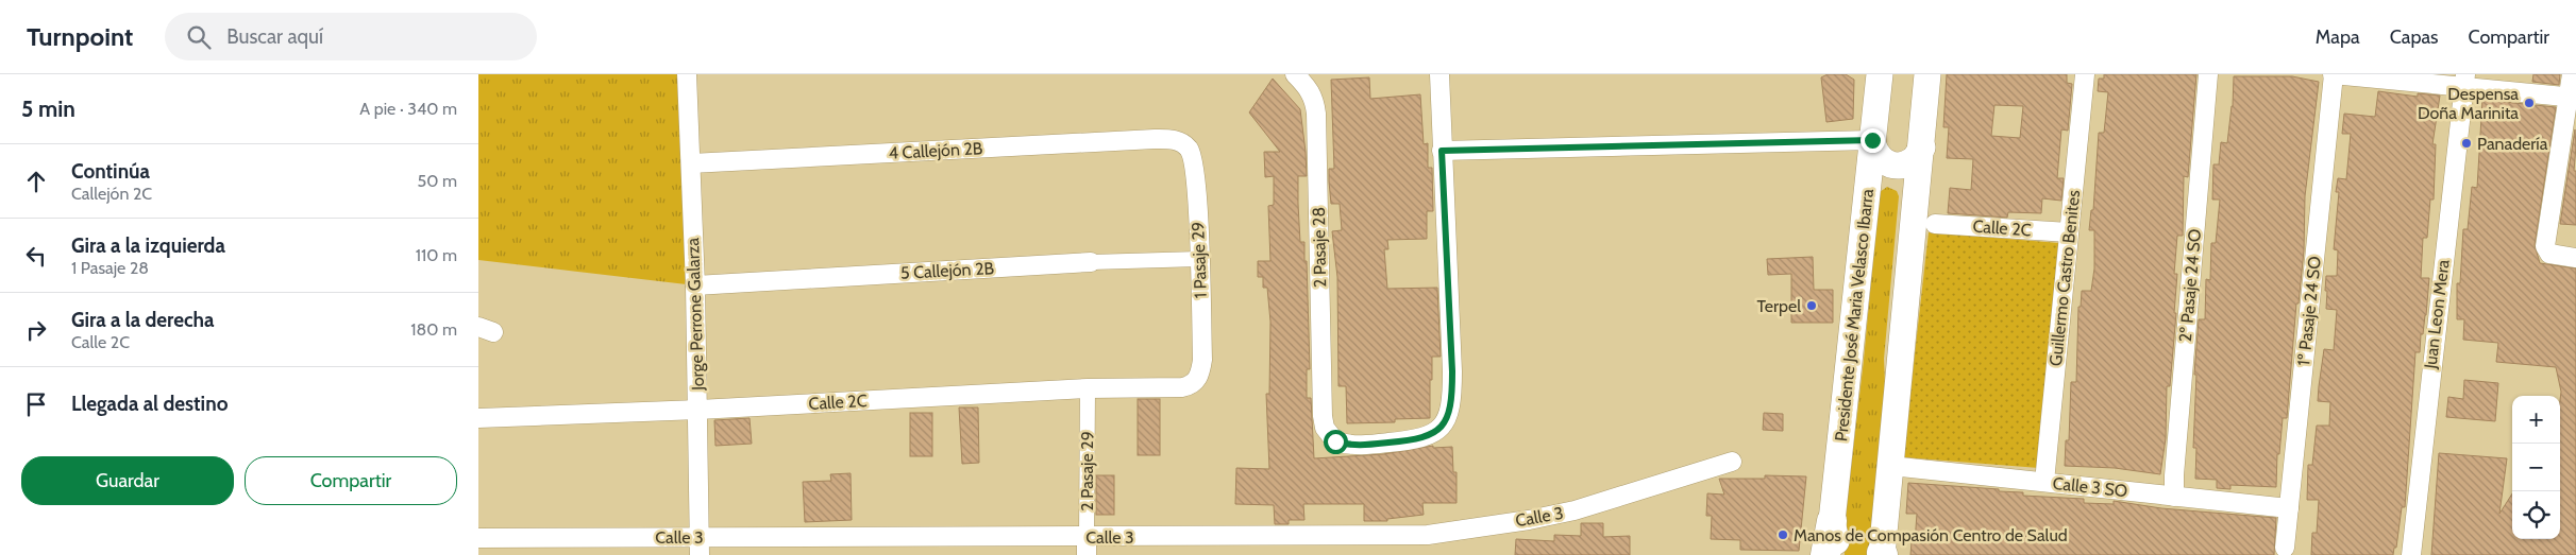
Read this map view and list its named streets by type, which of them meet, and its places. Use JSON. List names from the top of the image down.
{
  "streets": {
    "main road": ["Presidente José Maria Velasco Ibarra"],
    "street": [
      "4 Callejón 2B",
      "Calle 2C",
      "2 Pasaje 28",
      "1 Pasaje 29",
      "5 Callejón 2B",
      "Guillermo Castro Benites",
      "2º Pasaje 24 SO",
      "1º Pasaje 24 SO",
      "Jorge Perrone Galarza",
      "Juan Leon Mera",
      "2 Pasaje 29",
      "Calle 3 SO",
      "Calle 3"
    ]
  },
  "crossings": [
    ["4 Callejón 2B", "1 Pasaje 29"],
    ["4 Callejón 2B", "Jorge Perrone Galarza"],
    ["Calle 2C", "1 Pasaje 29"],
    ["Calle 2C", "Guillermo Castro Benites"],
    ["Calle 2C", "Jorge Perrone Galarza"],
    ["Calle 2C", "2 Pasaje 29"],
    ["1 Pasaje 29", "5 Callejón 2B"],
    ["5 Callejón 2B", "Jorge Perrone Galarza"],
    ["Guillermo Castro Benites", "Calle 3 SO"],
    ["2º Pasaje 24 SO", "Calle 3 SO"],
    ["1º Pasaje 24 SO", "Calle 3 SO"],
    ["Jorge Perrone Galarza", "Calle 3"],
    ["2 Pasaje 29", "Calle 3"]
  ],
  "places": [
    "Despensa Doña Marinita",
    "Panadería",
    "Terpel",
    "Manos de Compasión Centro de Salud"
  ],
  "page": {
    "header": "Turnpoint",
    "search": "Buscar aquí",
    "nav": ["Mapa", "Capas", "Compartir"],
    "heading": ["5 min", "A pie · 340 m"],
    "list": [
      ["Continúa", "Callejón 2C", "50 m"],
      ["Gira a la izquierda", "1 Pasaje 28", "110 m"],
      ["Gira a la derecha", "Calle 2C", "180 m"],
      "Llegada al destino"
    ],
    "map_buttons": ["+", "−"],
    "buttons": ["Guardar", "Compartir"]
  }
}
